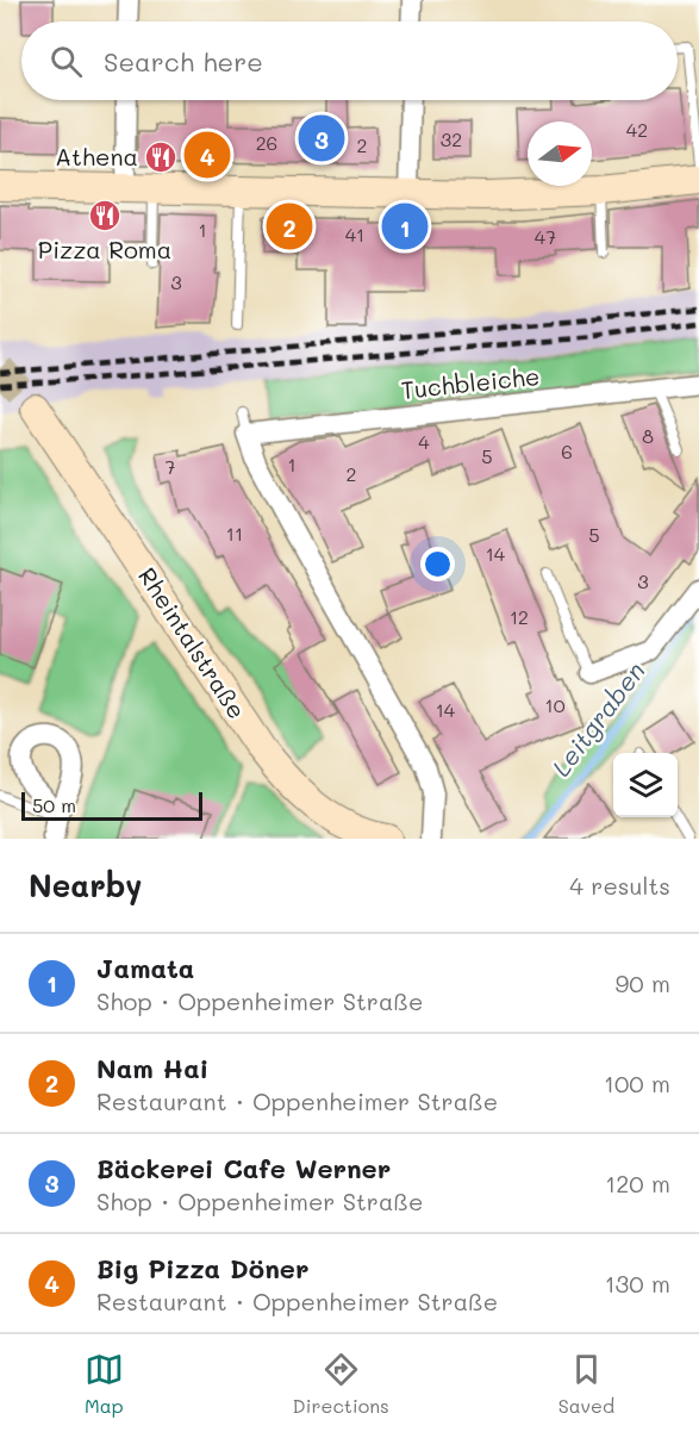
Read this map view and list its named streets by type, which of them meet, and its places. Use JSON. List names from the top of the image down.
{
  "streets": {
    "main road": ["Rheintalstraße"],
    "street": ["Tuchbleiche"]
  },
  "water": ["Leitgraben"],
  "places": {
    "restaurant": ["Athena", "Pizza Roma"]
  },
  "house_numbers": [
    "42",
    "32",
    "26",
    "2",
    "1",
    "41",
    "47",
    "3",
    "8",
    "4",
    "6",
    "5",
    "1",
    "7",
    "2",
    "11",
    "5",
    "14",
    "3",
    "12",
    "10",
    "14"
  ],
  "scale_bar": "50 m",
  "north": "right",
  "page": {
    "search": "Search here",
    "pins": [
      "3",
      "4",
      "1",
      "2"
    ],
    "scale": "50 m",
    "heading": ["Nearby", "4 results"],
    "list": [
      {
        "mark": "1",
        "name": "Jamata",
        "note": "Shop · Oppenheimer Straße",
        "value": "90 m"
      },
      {
        "mark": "2",
        "name": "Nam Hai",
        "note": "Restaurant · Oppenheimer Straße",
        "value": "100 m"
      },
      {
        "mark": "3",
        "name": "Bäckerei Cafe Werner",
        "note": "Shop · Oppenheimer Straße",
        "value": "120 m"
      },
      {
        "mark": "4",
        "name": "Big Pizza Döner",
        "note": "Restaurant · Oppenheimer Straße",
        "value": "130 m"
      }
    ],
    "nav": ["Map", "Directions", "Saved"]
  }
}
